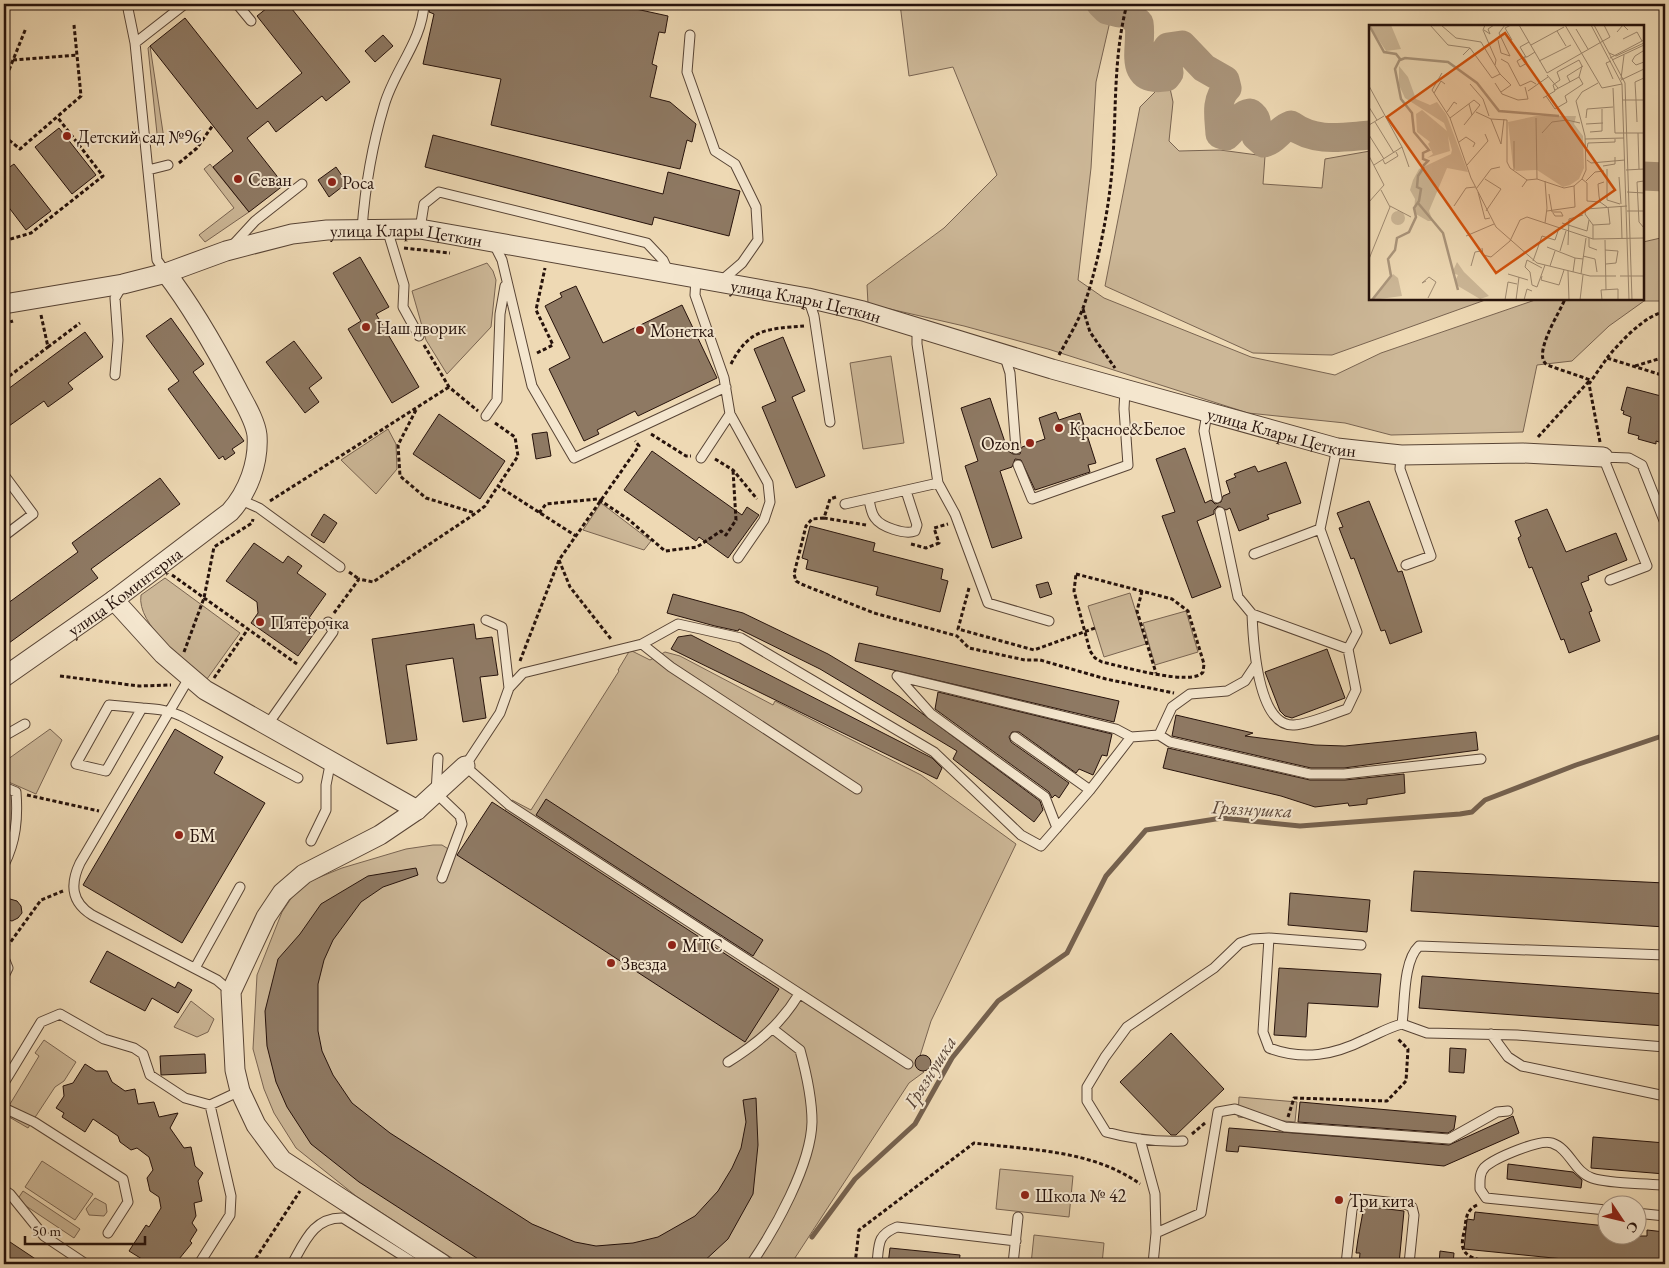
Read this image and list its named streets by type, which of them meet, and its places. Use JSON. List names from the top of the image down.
{
  "streets": {
    "street": ["улица Клары Цеткин", "улица Коминтерна"]
  },
  "water": ["Грязнушка"],
  "places": [
    "Детский сад №96",
    "Севан",
    "Роса",
    "Наш дворик",
    "Монетка",
    "Красное&Белое",
    "Ozon",
    "Пятёрочка",
    "БМ",
    "МТС",
    "Звезда",
    "Школа № 42",
    "Три кита"
  ],
  "scale_bar": "50 m",
  "north": "bottom right"
}
